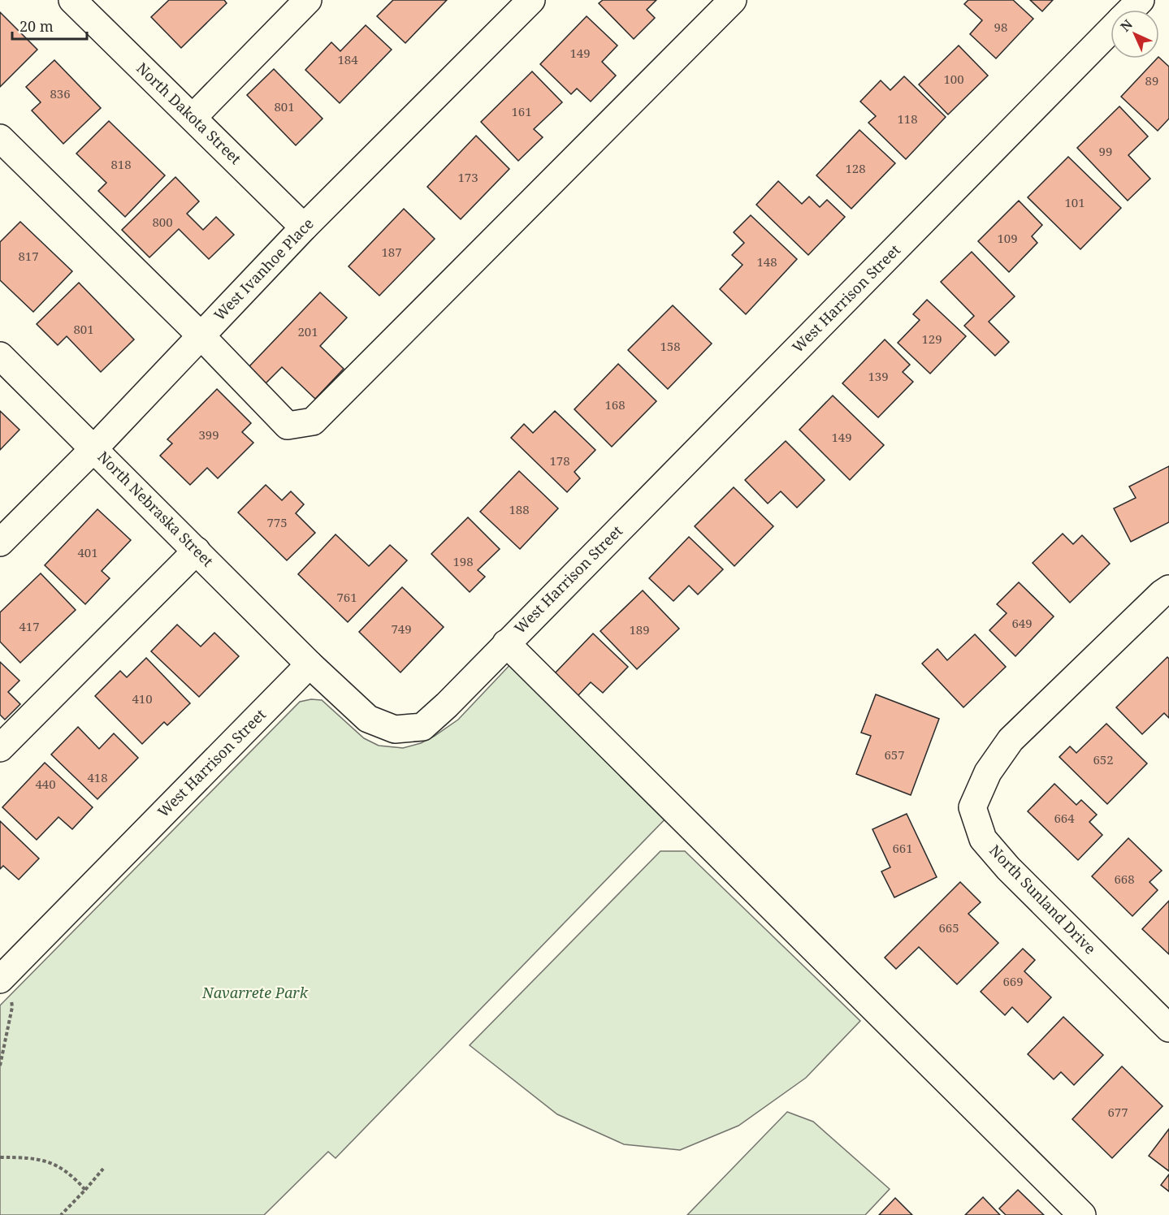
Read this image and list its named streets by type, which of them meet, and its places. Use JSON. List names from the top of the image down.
{
  "streets": {
    "street": [
      "North Dakota Street",
      "West Ivanhoe Place",
      "West Harrison Street",
      "North Nebraska Street",
      "North Sunland Drive"
    ]
  },
  "crossings": [
    ["North Dakota Street", "West Ivanhoe Place"],
    ["West Ivanhoe Place", "North Nebraska Street"],
    ["West Harrison Street", "North Nebraska Street"]
  ],
  "parks": ["Navarrete Park"],
  "house_numbers": [
    "98",
    "149",
    "184",
    "100",
    "89",
    "836",
    "801",
    "161",
    "118",
    "99",
    "818",
    "128",
    "173",
    "101",
    "800",
    "109",
    "187",
    "817",
    "148",
    "801",
    "201",
    "129",
    "158",
    "139",
    "168",
    "399",
    "149",
    "178",
    "188",
    "775",
    "401",
    "198",
    "761",
    "649",
    "417",
    "749",
    "189",
    "410",
    "657",
    "652",
    "418",
    "440",
    "664",
    "661",
    "668",
    "665",
    "669",
    "677"
  ],
  "scale_bar": "20 m",
  "north": "top left"
}
